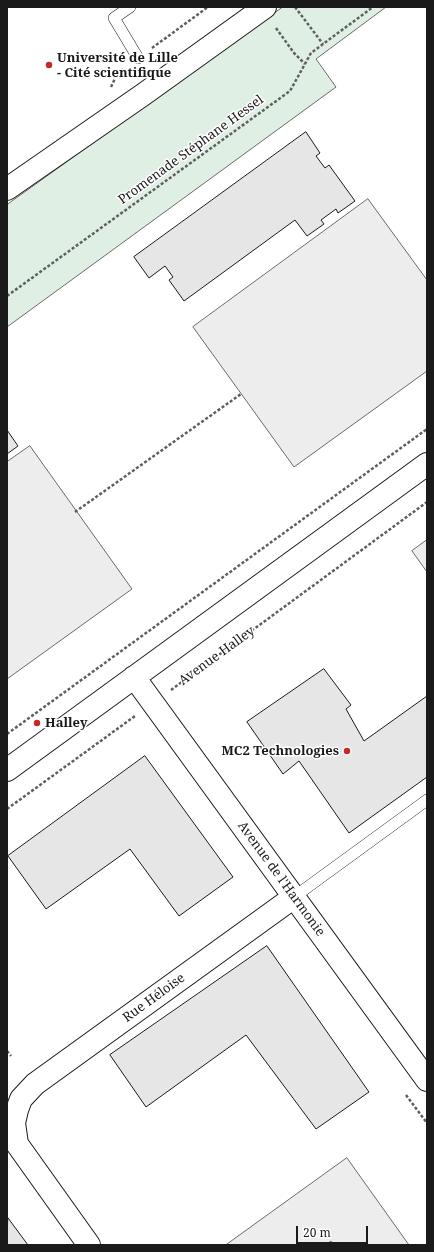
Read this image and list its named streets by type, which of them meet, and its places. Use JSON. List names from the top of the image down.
{
  "streets": {
    "street": ["Avenue de l'Harmonie", "Rue Héloise"],
    "path": ["Promenade Stéphane Hessel", "Avenue Halley"]
  },
  "crossings": [
    ["Avenue Halley", "Avenue de l'Harmonie"],
    ["Avenue de l'Harmonie", "Rue Héloise"]
  ],
  "places": ["Université de Lille ‐ Cité scientifique", "Halley", "MC2 Technologies"],
  "scale_bar": "20 m"
}
